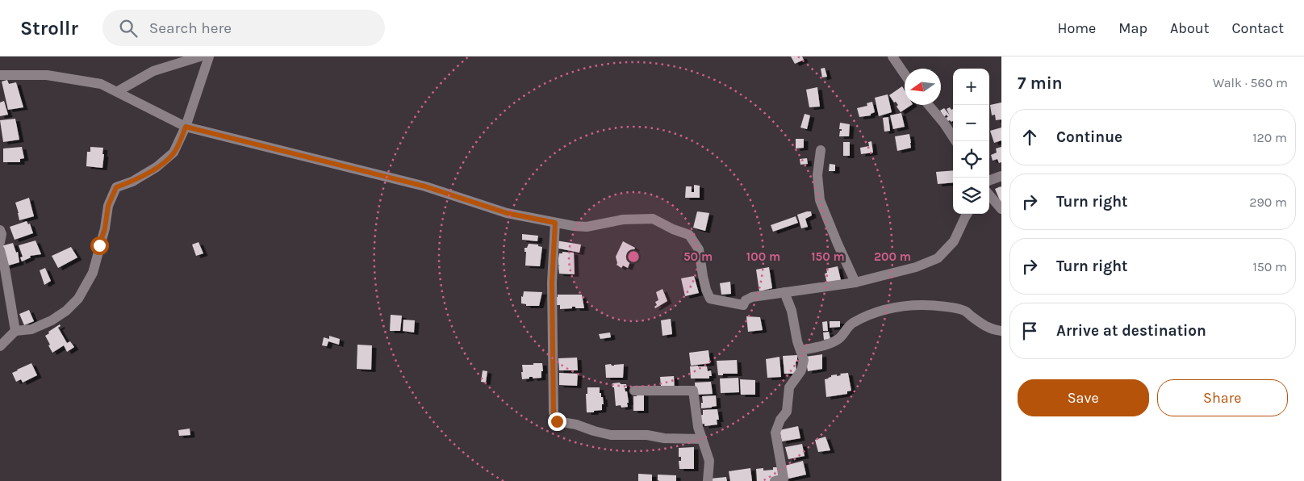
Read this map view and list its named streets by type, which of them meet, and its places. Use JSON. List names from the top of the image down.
{
  "north": "left",
  "page": {
    "header": "Strollr",
    "search": "Search here",
    "nav": [
      "Home",
      "Map",
      "About",
      "Contact"
    ],
    "heading": ["7 min", "Walk · 560 m"],
    "map_buttons": ["+", "−"],
    "list": [
      ["Continue", "120 m"],
      ["Turn right", "290 m"],
      ["Turn right", "150 m"],
      "Arrive at destination"
    ],
    "buttons": ["Save", "Share"]
  },
  "rings": [
    "50 m",
    "100 m",
    "150 m",
    "200 m"
  ]
}
